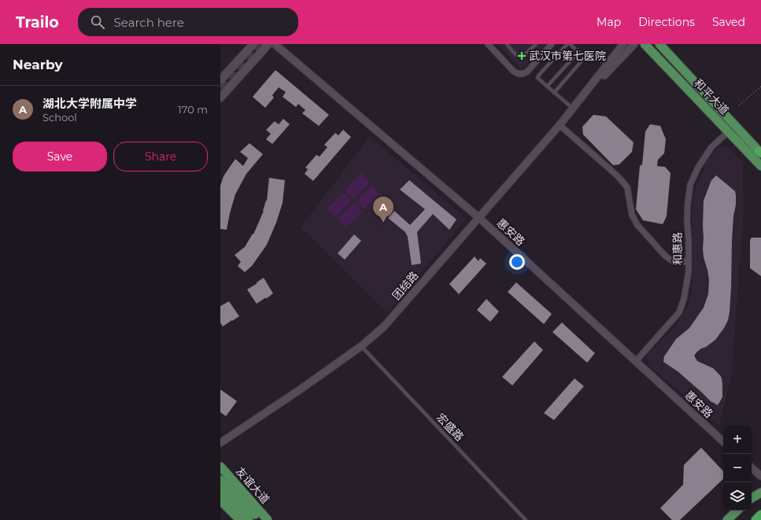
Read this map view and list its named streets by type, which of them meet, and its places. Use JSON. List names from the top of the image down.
{
  "streets": {
    "main road": ["和平大道", "友谊大道"],
    "street": ["惠安路", "和惠路", "团结路"],
    "lane": ["宏盛路"]
  },
  "crossings": [
    ["和平大道", "和惠路"],
    ["惠安路", "和惠路"],
    ["惠安路", "团结路"],
    ["团结路", "宏盛路"]
  ],
  "places": {
    "health": ["武汉市第七医院"]
  },
  "page": {
    "header": "Trailo",
    "search": "Search here",
    "nav": ["Map", "Directions", "Saved"],
    "heading": "Nearby",
    "list": [
      {
        "mark": "A",
        "name": "湖北大学附属中学",
        "note": "School",
        "value": "170 m"
      }
    ],
    "buttons": ["Save", "Share"],
    "pins": "A",
    "map_buttons": ["+", "−"]
  }
}
